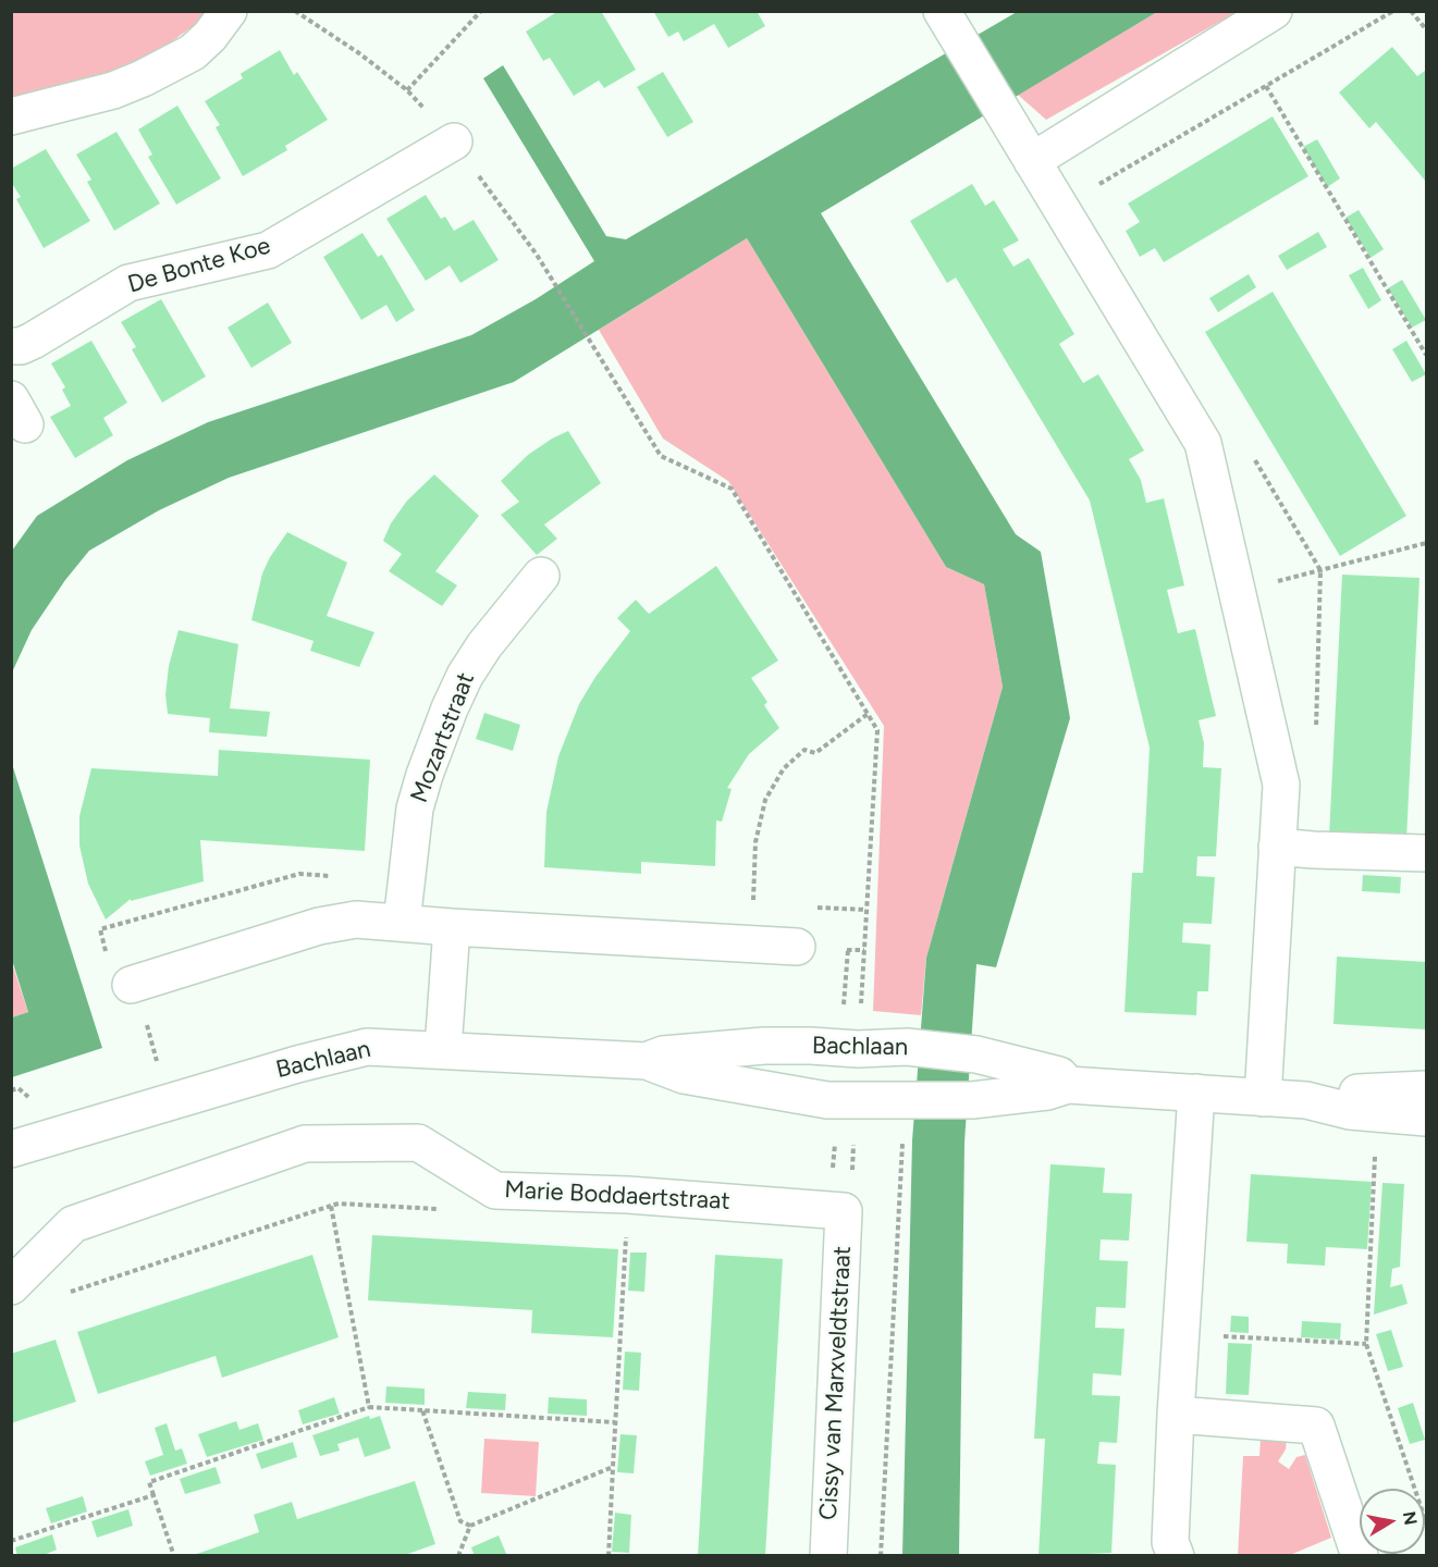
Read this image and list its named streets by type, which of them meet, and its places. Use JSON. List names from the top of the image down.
{
  "streets": {
    "street": [
      "De Bonte Koe",
      "Mozartstraat",
      "Bachlaan",
      "Marie Boddaertstraat",
      "Cissy van Marxveldtstraat"
    ]
  },
  "crossings": [
    ["Marie Boddaertstraat", "Cissy van Marxveldtstraat"]
  ],
  "north": "right"
}
